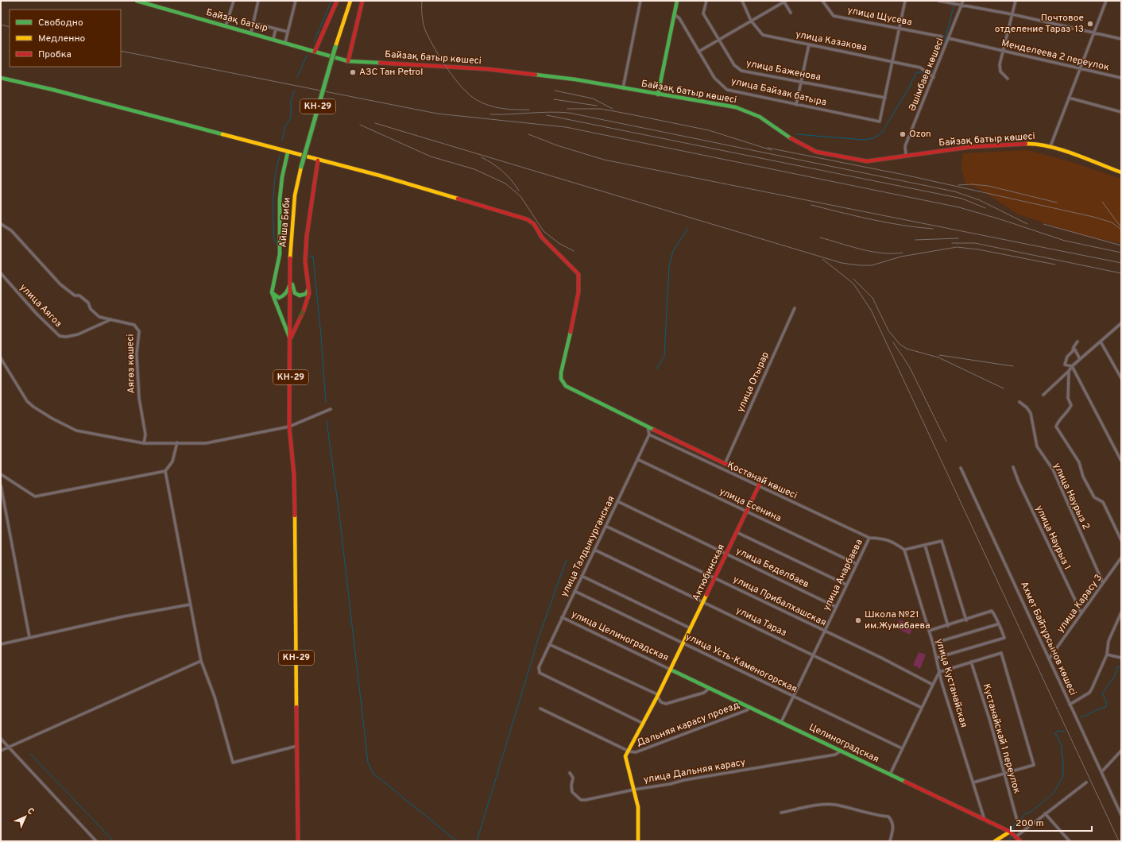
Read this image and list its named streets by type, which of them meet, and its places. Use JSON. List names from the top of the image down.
{
  "streets": {
    "main road": [
      "Байзақ батыр",
      "Байзақ батыр көшесі",
      "КН-29",
      "Айша Биби",
      "Актюбинская",
      "Целиноградская"
    ],
    "street": [
      "улица Щусева",
      "улица Казакова",
      "Менделеева 2 переулок",
      "улица Баженова",
      "Әшімбаев көшесі",
      "улица Байзак батыра",
      "улица Аягоз",
      "Аягөз көшесі",
      "улица Отырар",
      "Қостанай көшесі",
      "улица Наурыз 2",
      "улица Есенина",
      "улица Наурыз 1",
      "улица Талдыкурганская",
      "улица Беделбаев",
      "улица Анарбаева",
      "улица Прибалхашская",
      "улица Карасу 3",
      "улица Тараз",
      "улица Целиноградская",
      "Ахмет Байтұрсынов көшесі",
      "улица Усть-Каменогорская",
      "улица Кустанайская",
      "Дальняя карасу проезд",
      "Кустанайскай 1 переулок",
      "улица Дальняя карасу"
    ]
  },
  "crossings": [
    ["Байзақ батыр", "Байзақ батыр көшесі"],
    ["улица Казакова", "Әшімбаев көшесі"],
    ["Менделеева 2 переулок", "Әшімбаев көшесі"],
    ["Байзақ батыр көшесі", "Әшімбаев көшесі"],
    ["улица Баженова", "улица Байзак батыра"],
    ["КН-29", "Айша Биби"],
    ["улица Аягоз", "Аягөз көшесі"],
    ["улица Отырар", "Актюбинская"],
    ["Қостанай көшесі", "улица Талдыкурганская"],
    ["Қостанай көшесі", "Актюбинская"],
    ["Қостанай көшесі", "улица Анарбаева"],
    ["улица Наурыз 2", "улица Карасу 3"],
    ["улица Есенина", "улица Талдыкурганская"],
    ["улица Есенина", "Актюбинская"],
    ["улица Есенина", "улица Анарбаева"],
    ["улица Наурыз 1", "улица Карасу 3"],
    ["улица Талдыкурганская", "улица Беделбаев"],
    ["улица Талдыкурганская", "Актюбинская"],
    ["улица Талдыкурганская", "улица Прибалхашская"],
    ["улица Талдыкурганская", "улица Тараз"],
    ["улица Талдыкурганская", "улица Целиноградская"],
    ["улица Талдыкурганская", "улица Усть-Каменогорская"],
    ["улица Беделбаев", "Актюбинская"],
    ["улица Беделбаев", "улица Анарбаева"],
    ["Актюбинская", "улица Прибалхашская"],
    ["Актюбинская", "улица Тараз"],
    ["Актюбинская", "улица Целиноградская"],
    ["Актюбинская", "улица Усть-Каменогорская"],
    ["Актюбинская", "Дальняя карасу проезд"],
    ["Актюбинская", "Целиноградская"],
    ["улица Анарбаева", "улица Прибалхашская"],
    ["улица Анарбаева", "улица Тараз"],
    ["улица Анарбаева", "улица Усть-Каменогорская"],
    ["улица Анарбаева", "Целиноградская"],
    ["улица Карасу 3", "Ахмет Байтұрсынов көшесі"],
    ["улица Целиноградская", "Целиноградская"],
    ["улица Кустанайская", "Целиноградская"],
    ["Дальняя карасу проезд", "Целиноградская"],
    ["Целиноградская", "улица Дальняя карасу"]
  ],
  "places": [
    "Почтовое отделение Тараз-13",
    "АЗС Тан Petrol",
    "Ozon",
    "Школа №21 им.Жумабаева"
  ],
  "legend": ["Свободно", "Медленно", "Пробка"],
  "scale_bar": "200 m",
  "north": "top right"
}
